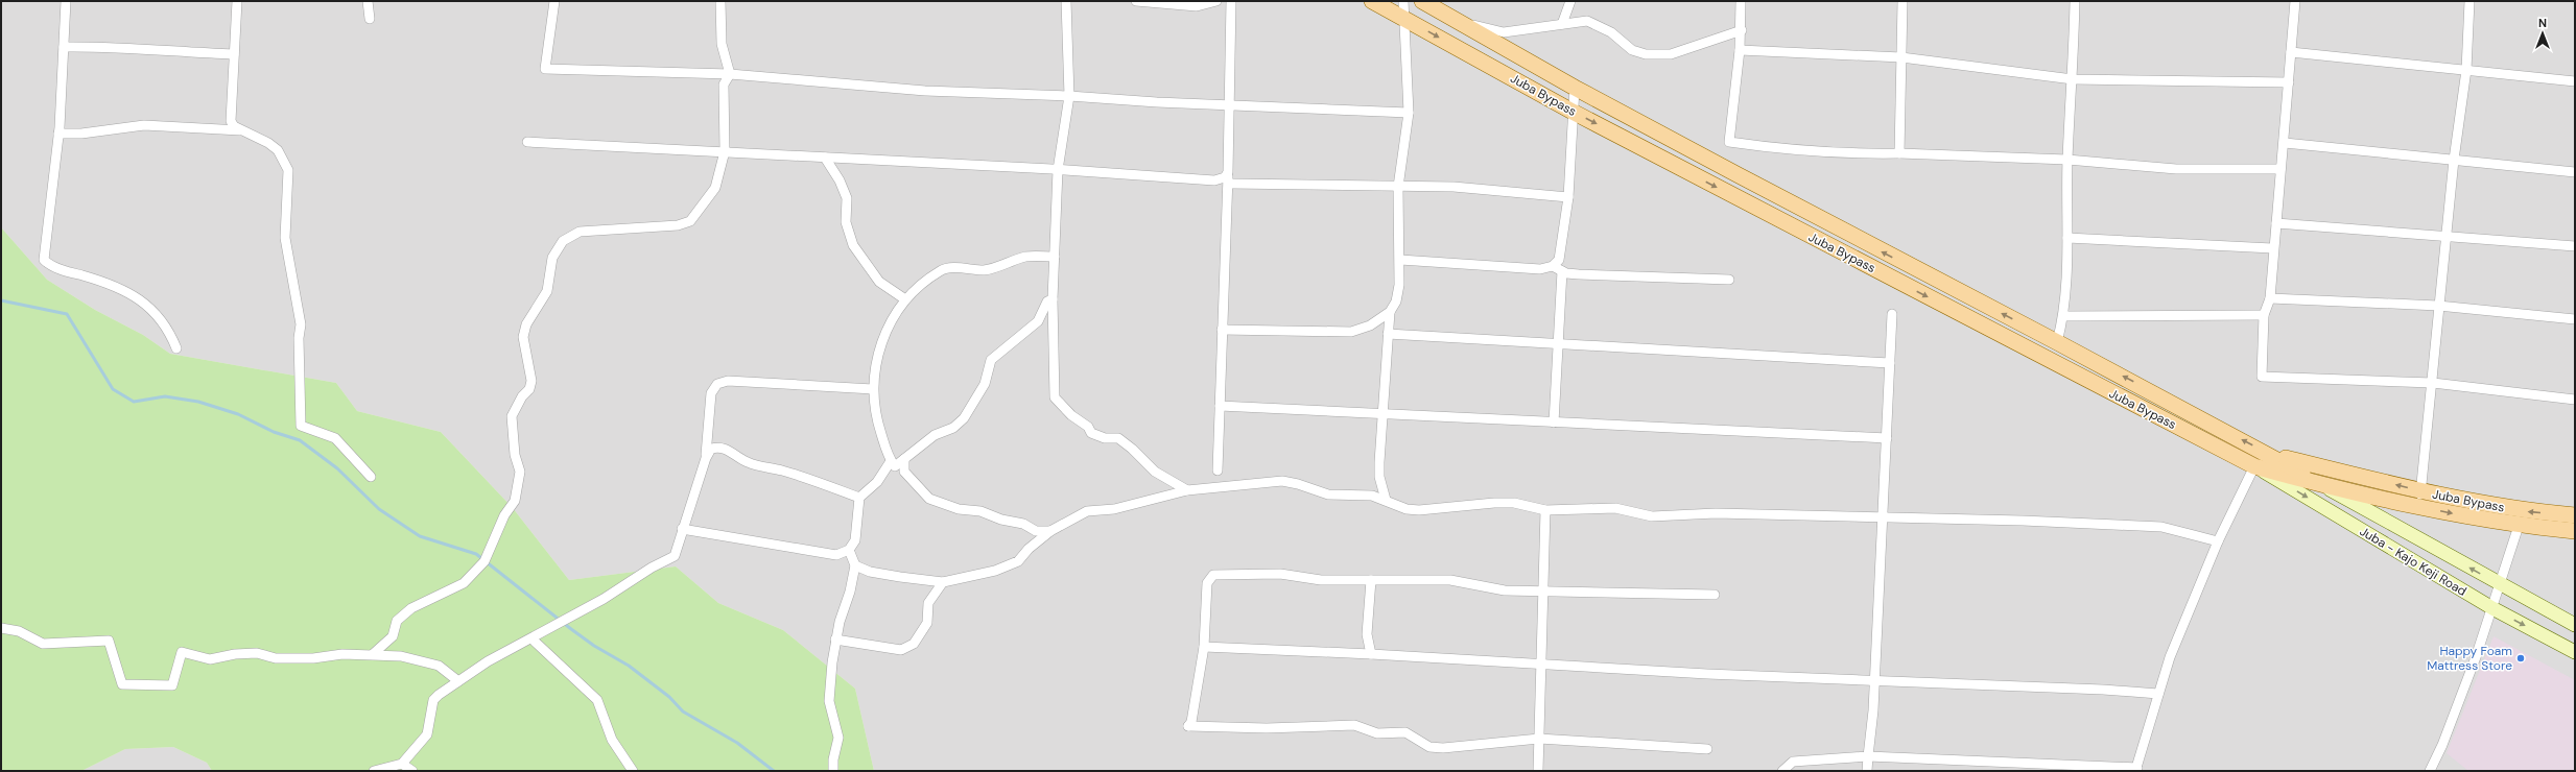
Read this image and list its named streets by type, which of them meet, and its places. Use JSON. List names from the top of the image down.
{
  "streets": {
    "main road": ["Juba Bypass", "Juba - Kajo Keji Road"]
  },
  "crossings": [
    ["Juba Bypass", "Juba - Kajo Keji Road"]
  ],
  "places": ["Happy Foam Mattress Store"],
  "north": "top"
}
